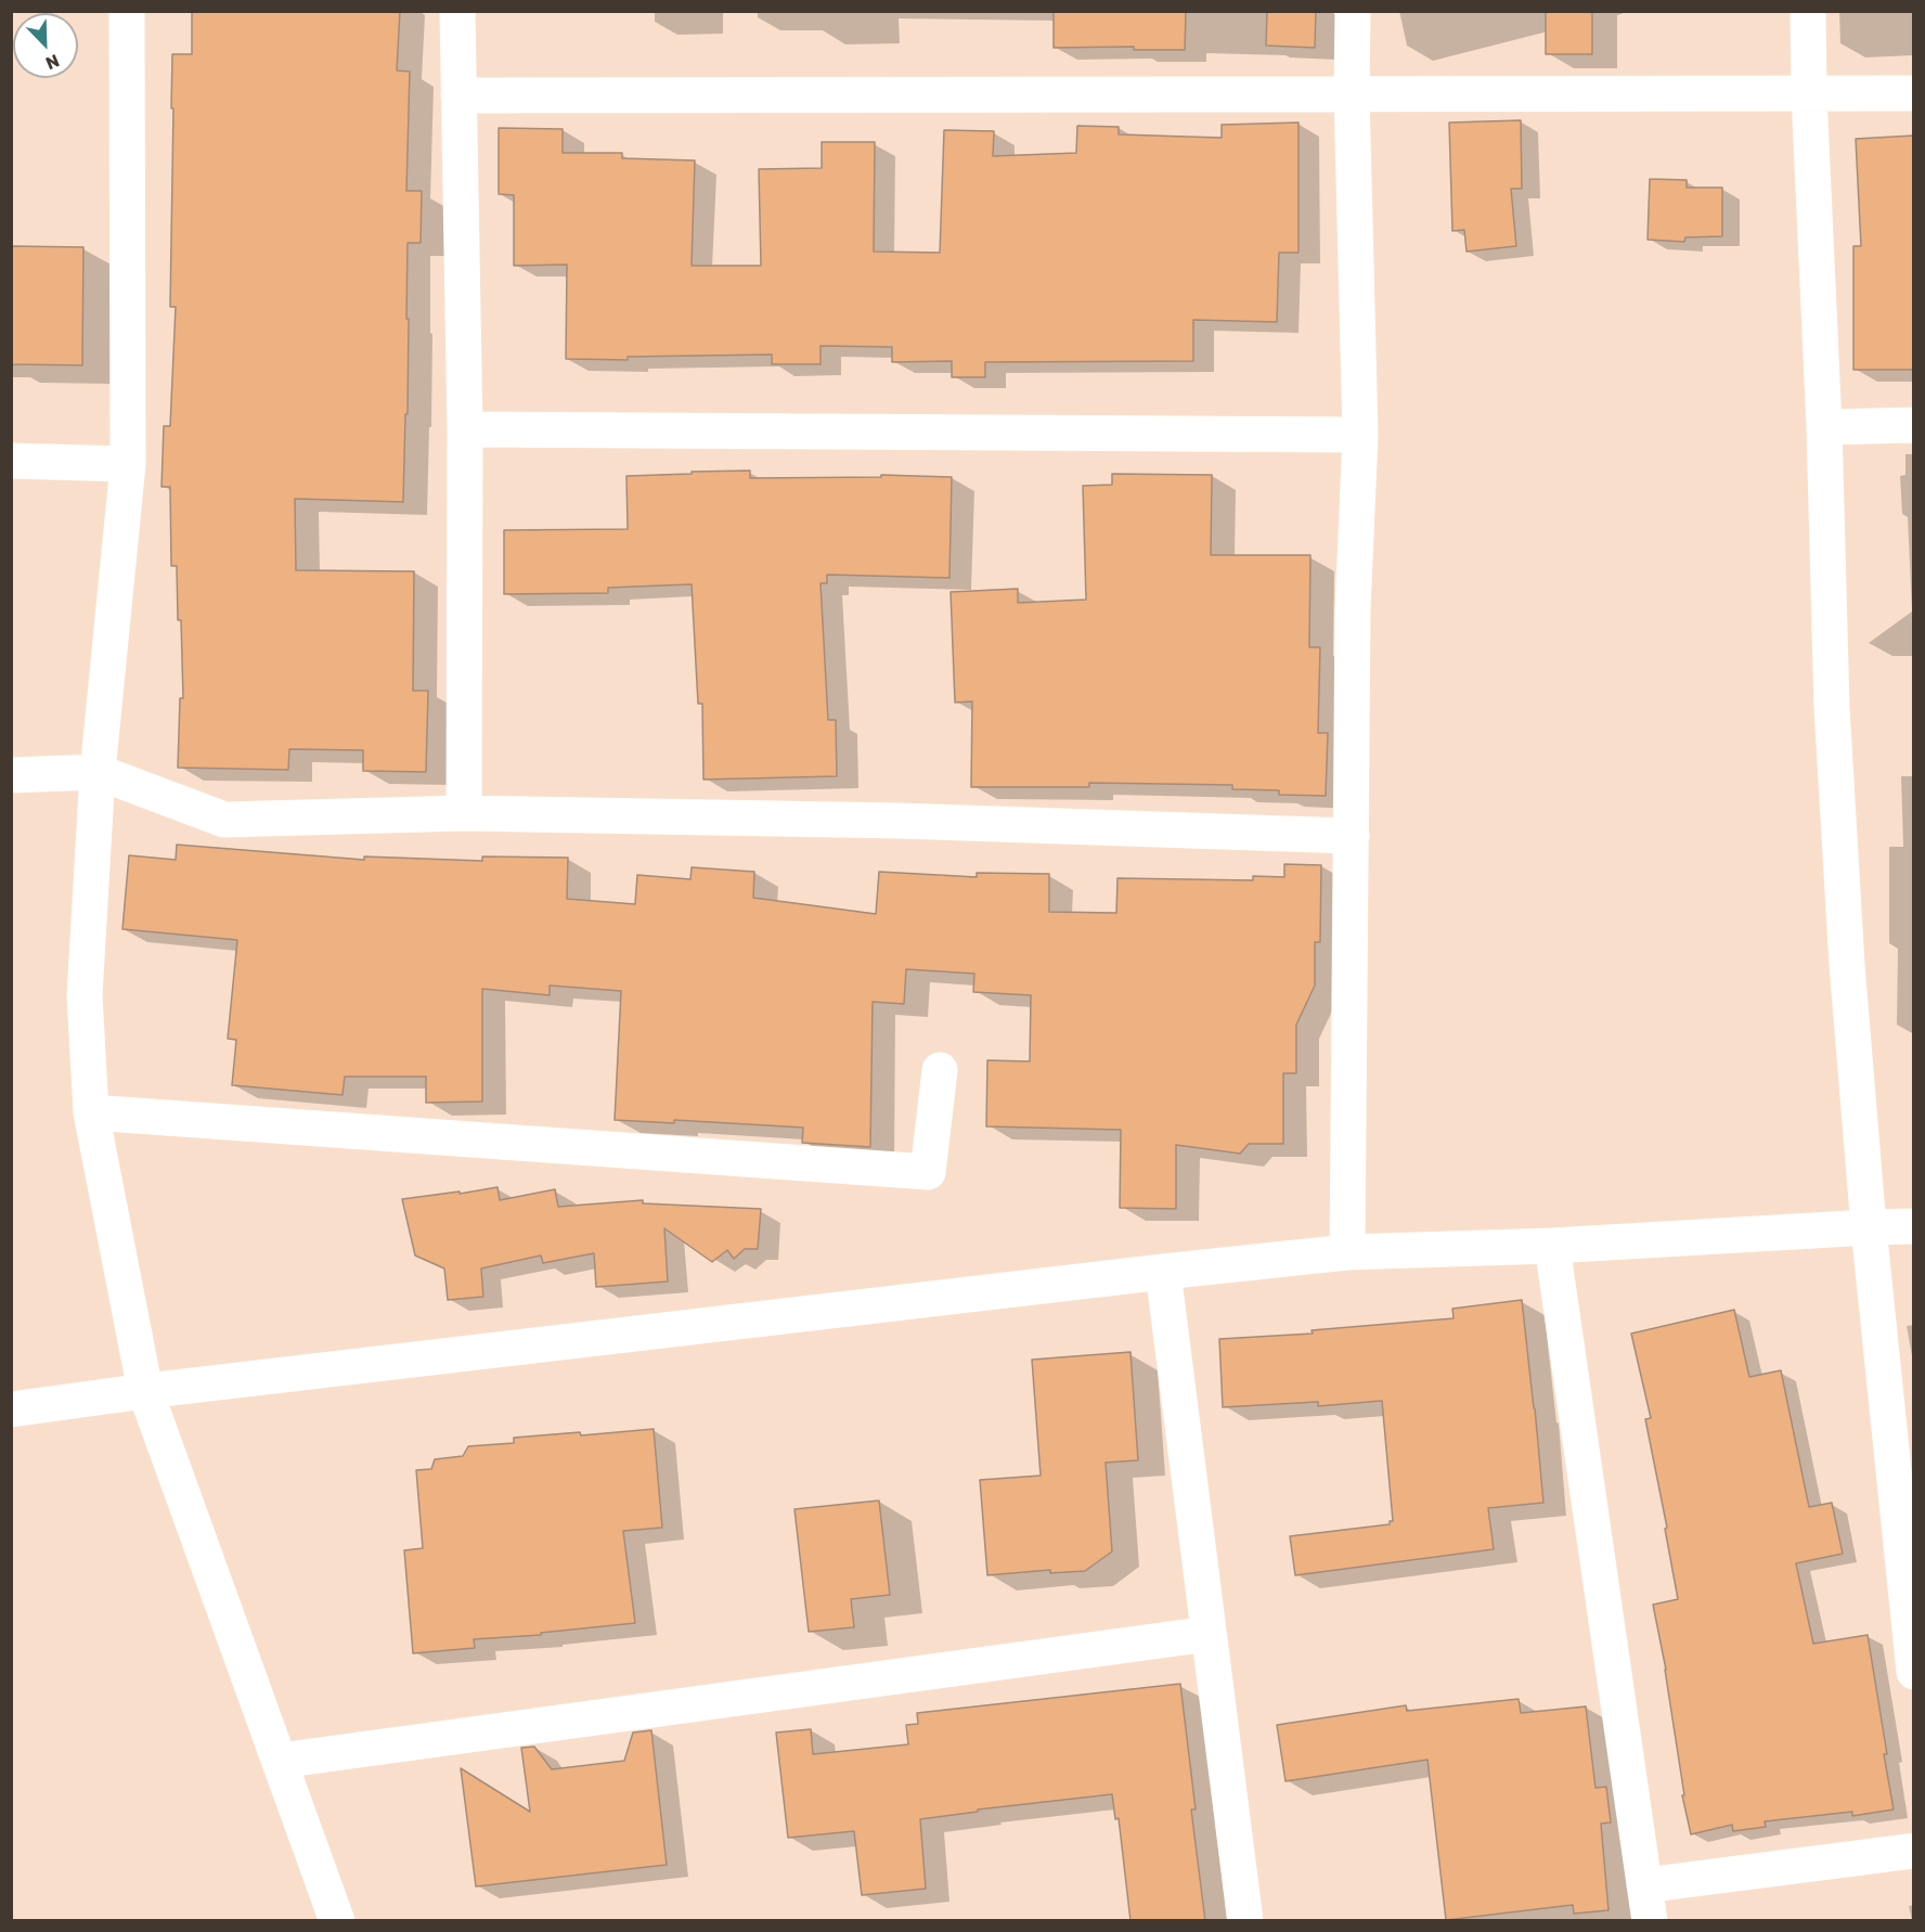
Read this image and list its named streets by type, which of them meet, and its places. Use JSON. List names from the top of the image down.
{
  "north": "bottom right"
}
